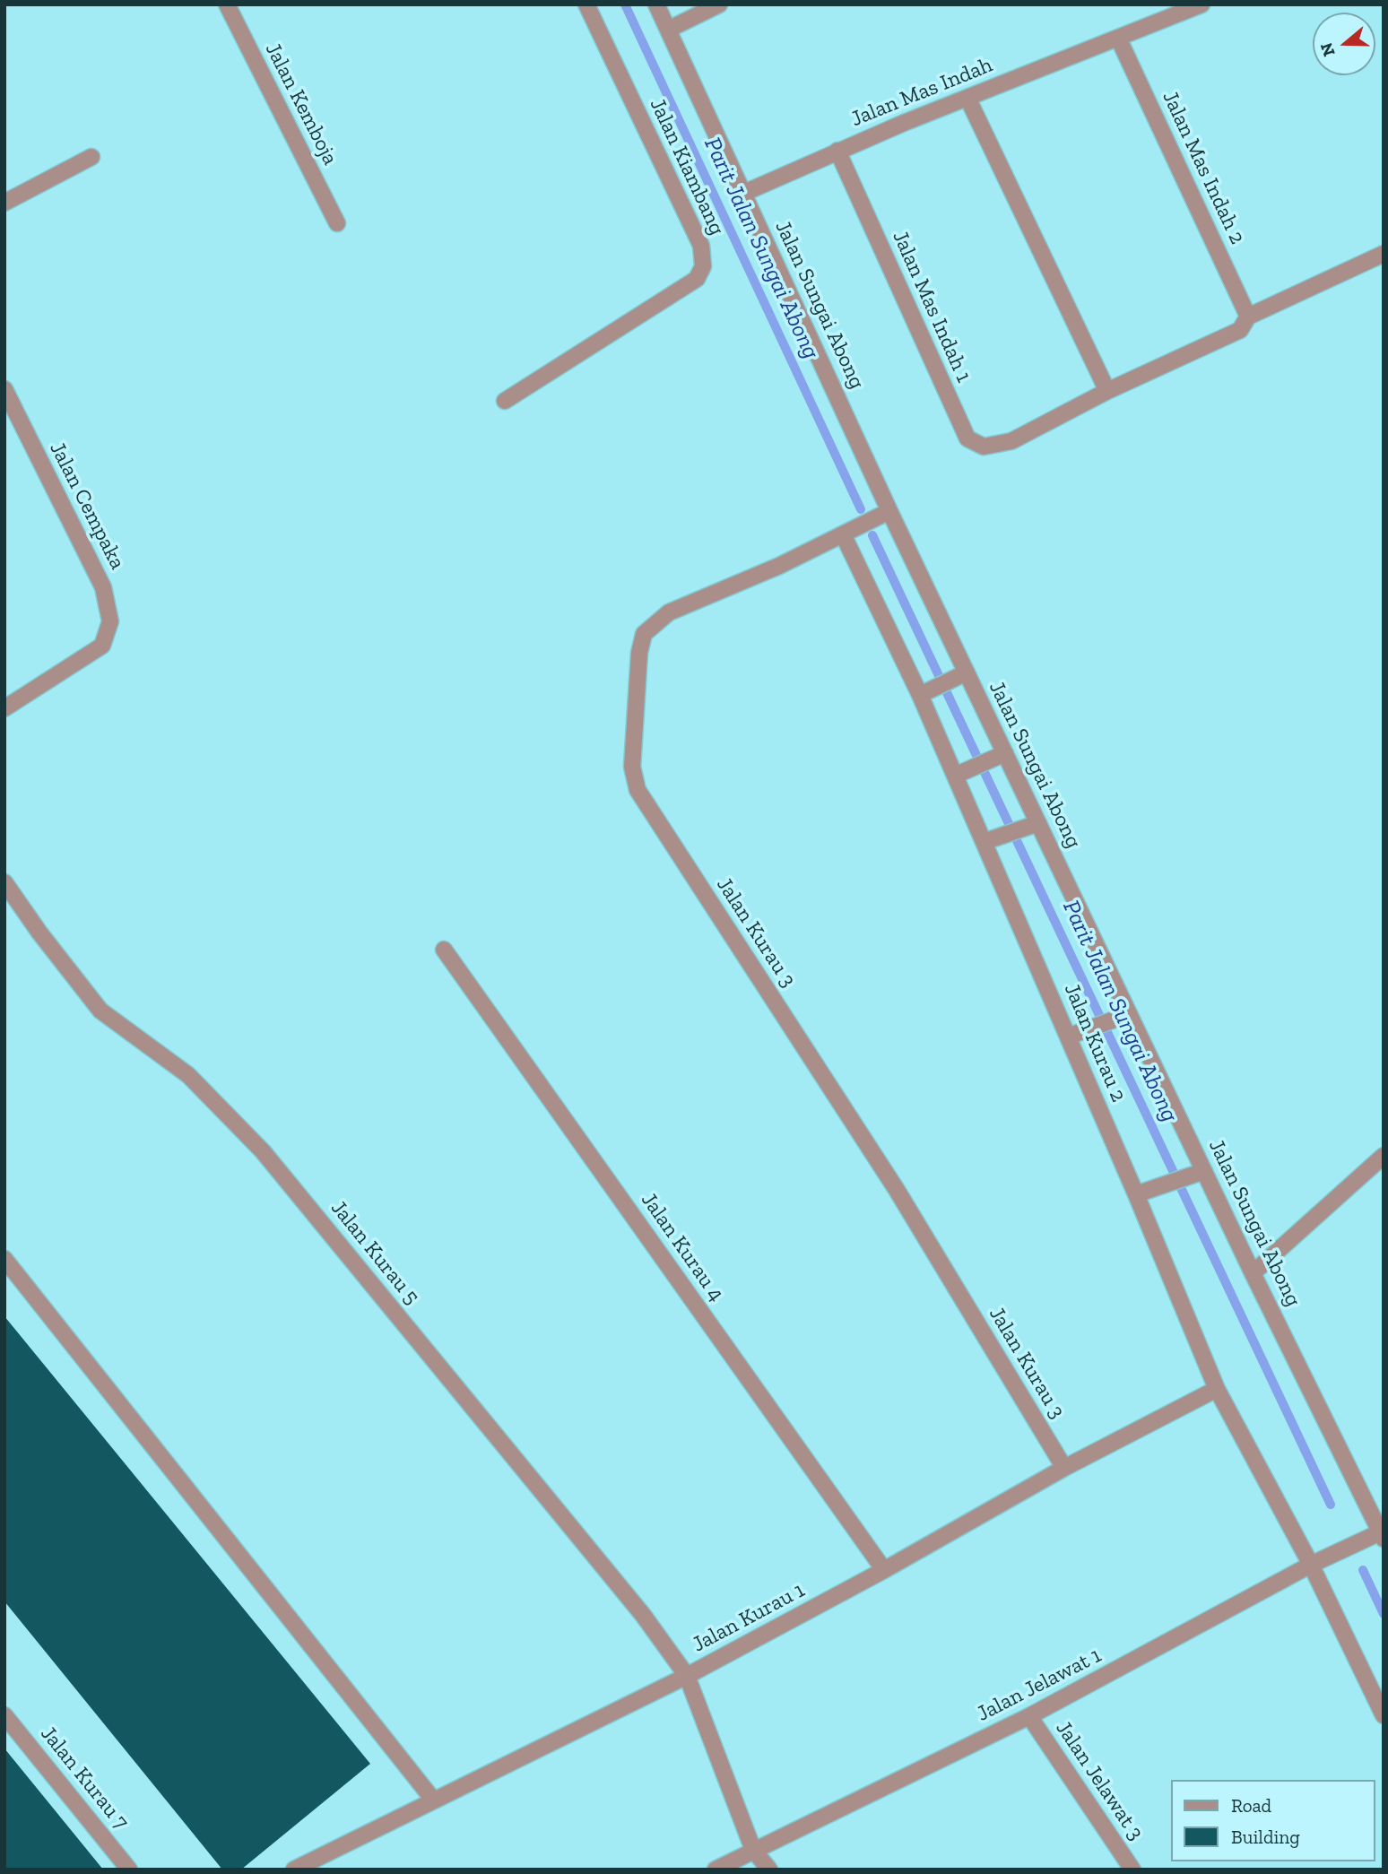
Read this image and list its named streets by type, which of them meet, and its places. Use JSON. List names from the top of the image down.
{
  "streets": {
    "street": [
      "Jalan Mas Indah",
      "Jalan Kemboja",
      "Jalan Kiambang",
      "Jalan Mas Indah 2",
      "Jalan Sungai Abong",
      "Jalan Mas Indah 1",
      "Jalan Cempaka",
      "Jalan Kurau 3",
      "Jalan Kurau 2",
      "Jalan Kurau 4",
      "Jalan Kurau 5",
      "Jalan Kurau 1",
      "Jalan Jelawat 1",
      "Jalan Kurau 7",
      "Jalan Jelawat 3"
    ]
  },
  "crossings": [
    ["Jalan Mas Indah", "Jalan Mas Indah 2"],
    ["Jalan Mas Indah", "Jalan Sungai Abong"],
    ["Jalan Mas Indah", "Jalan Mas Indah 1"],
    ["Jalan Sungai Abong", "Jalan Kurau 3"],
    ["Jalan Sungai Abong", "Jalan Jelawat 1"],
    ["Jalan Kurau 3", "Jalan Kurau 2"],
    ["Jalan Kurau 3", "Jalan Kurau 1"],
    ["Jalan Kurau 2", "Jalan Kurau 1"],
    ["Jalan Kurau 2", "Jalan Jelawat 1"],
    ["Jalan Kurau 4", "Jalan Kurau 1"],
    ["Jalan Kurau 5", "Jalan Kurau 1"],
    ["Jalan Kurau 5", "Jalan Jelawat 1"],
    ["Jalan Jelawat 1", "Jalan Jelawat 3"]
  ],
  "water": ["Parit Jalan Sungai Abong"],
  "legend": ["Road", "Building"],
  "north": "left"
}
